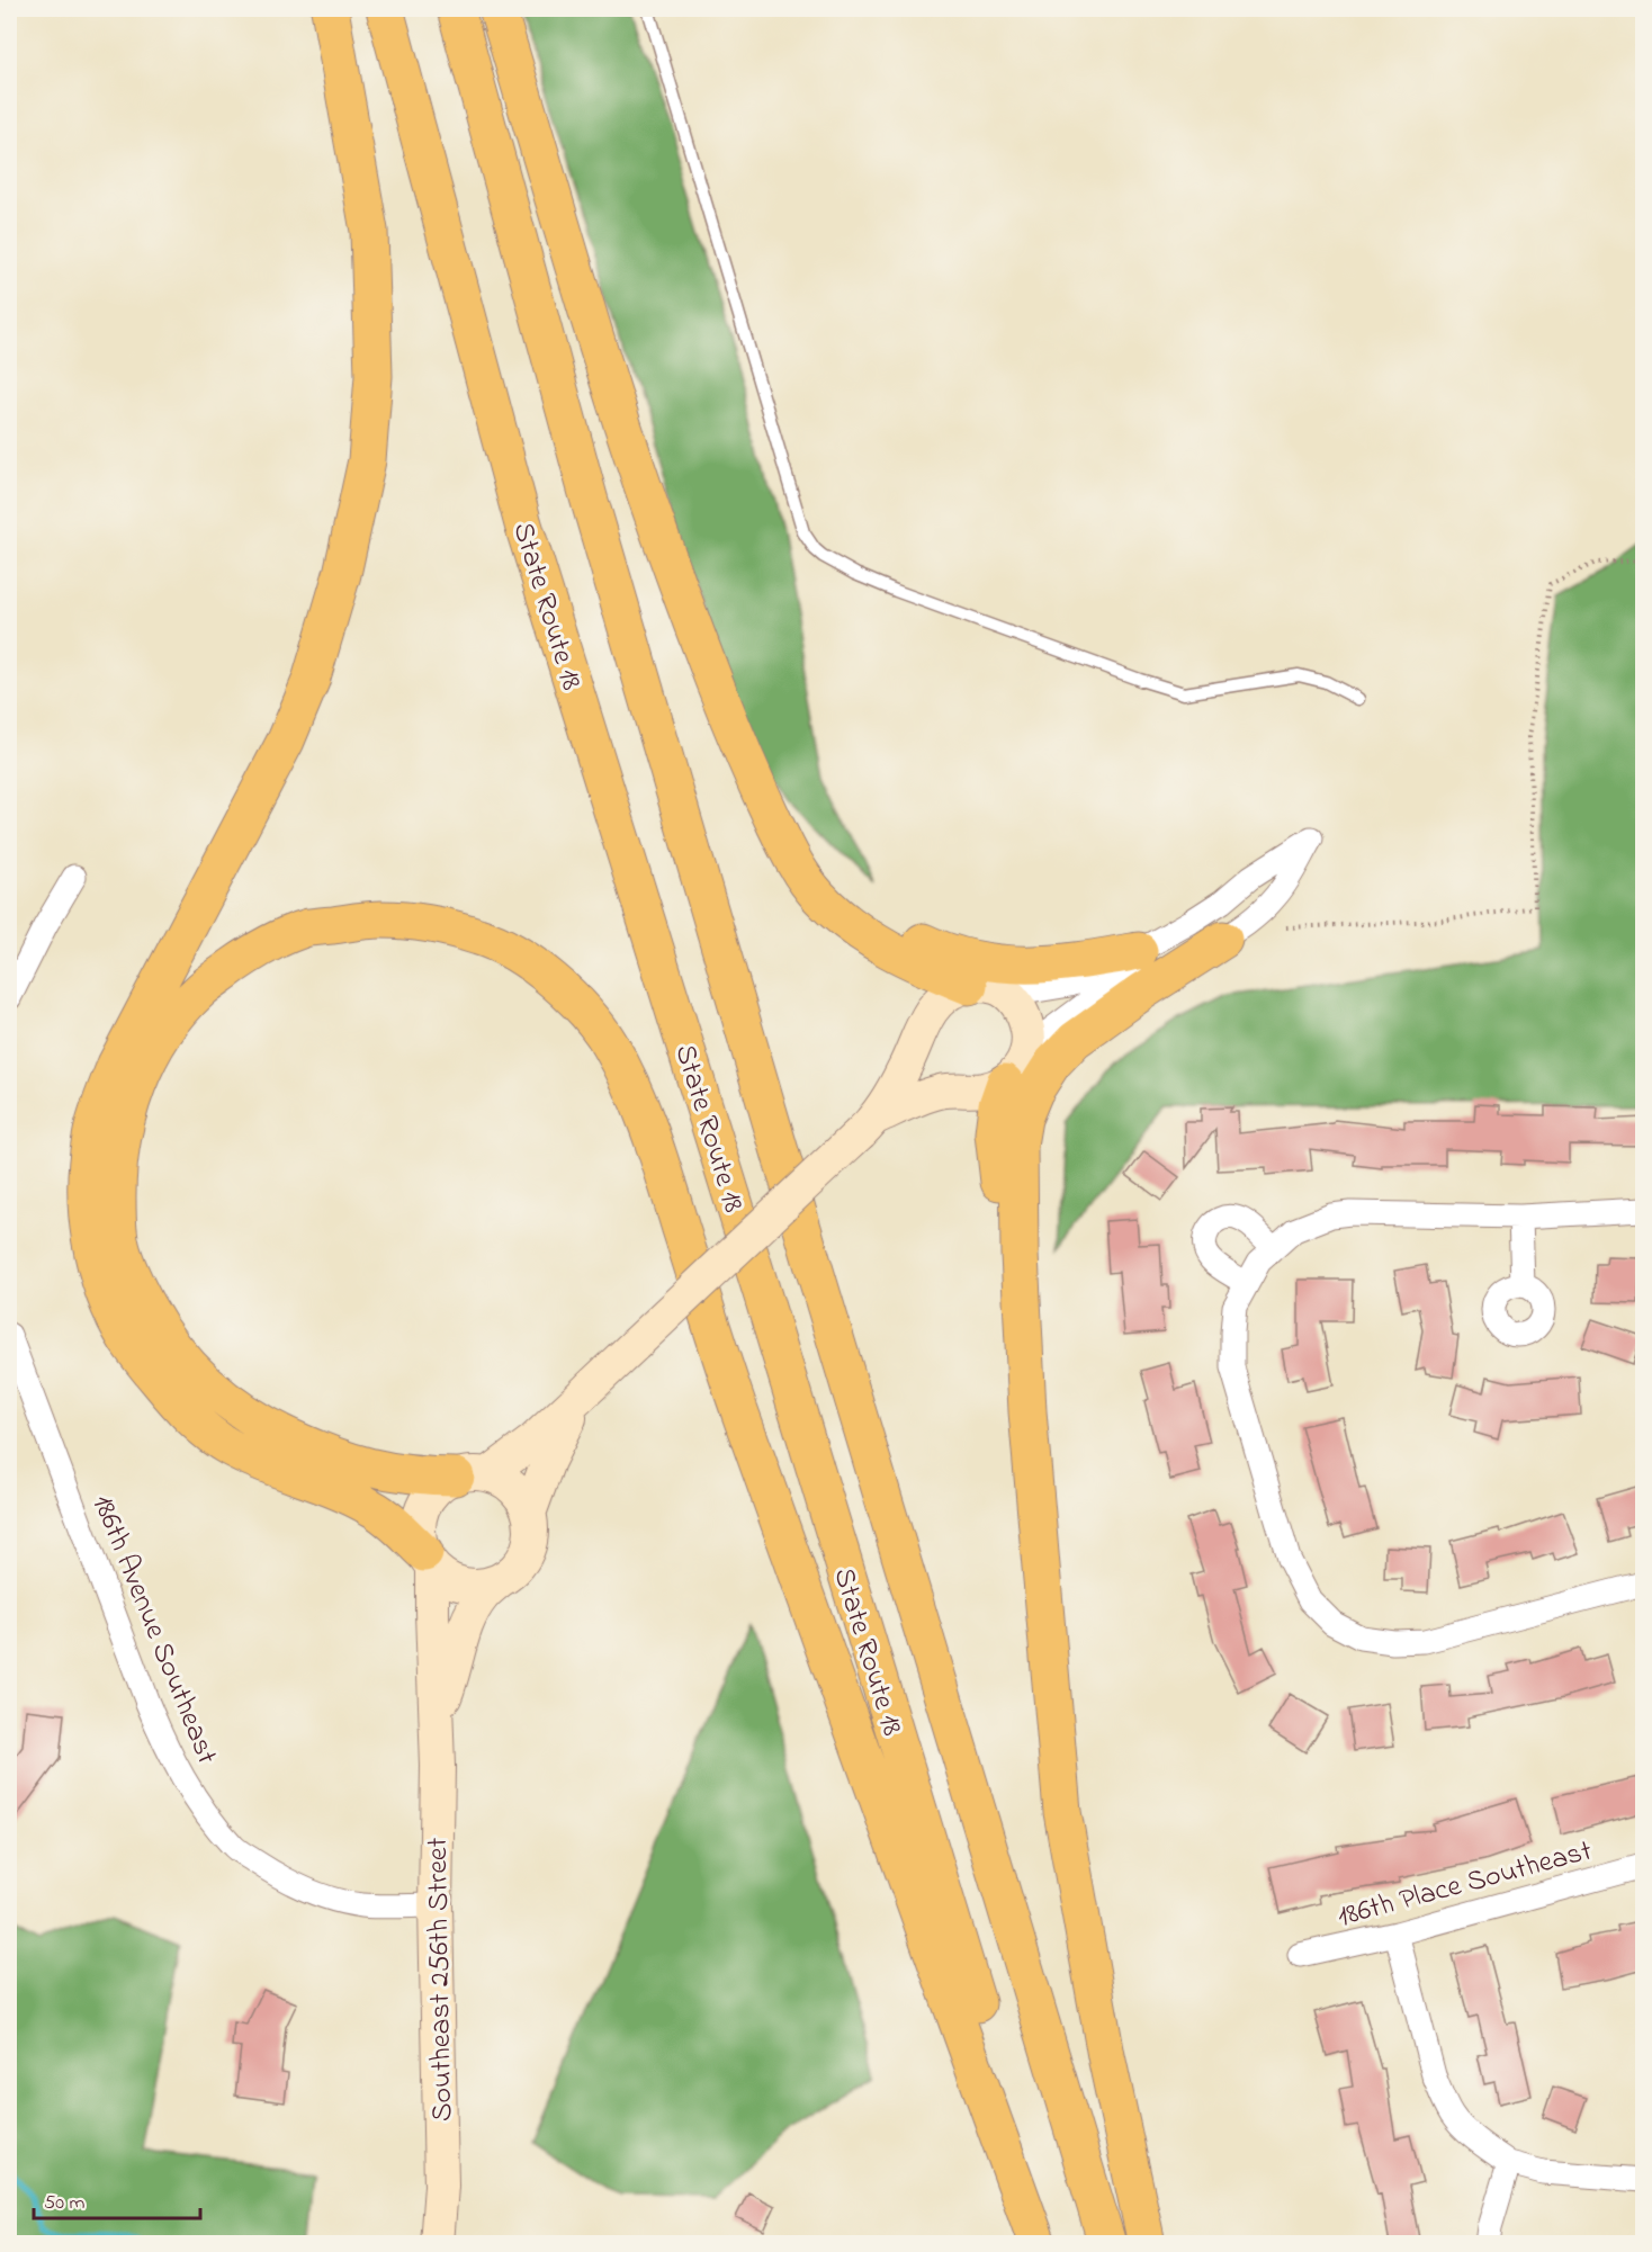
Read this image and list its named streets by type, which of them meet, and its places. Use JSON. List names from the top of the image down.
{
  "streets": {
    "highway": ["State Route 18"],
    "main road": ["Southeast 256th Street"],
    "street": ["186th Avenue Southeast", "186th Place Southeast"]
  },
  "crossings": [
    ["186th Avenue Southeast", "Southeast 256th Street"]
  ],
  "scale_bar": "50 m"
}
